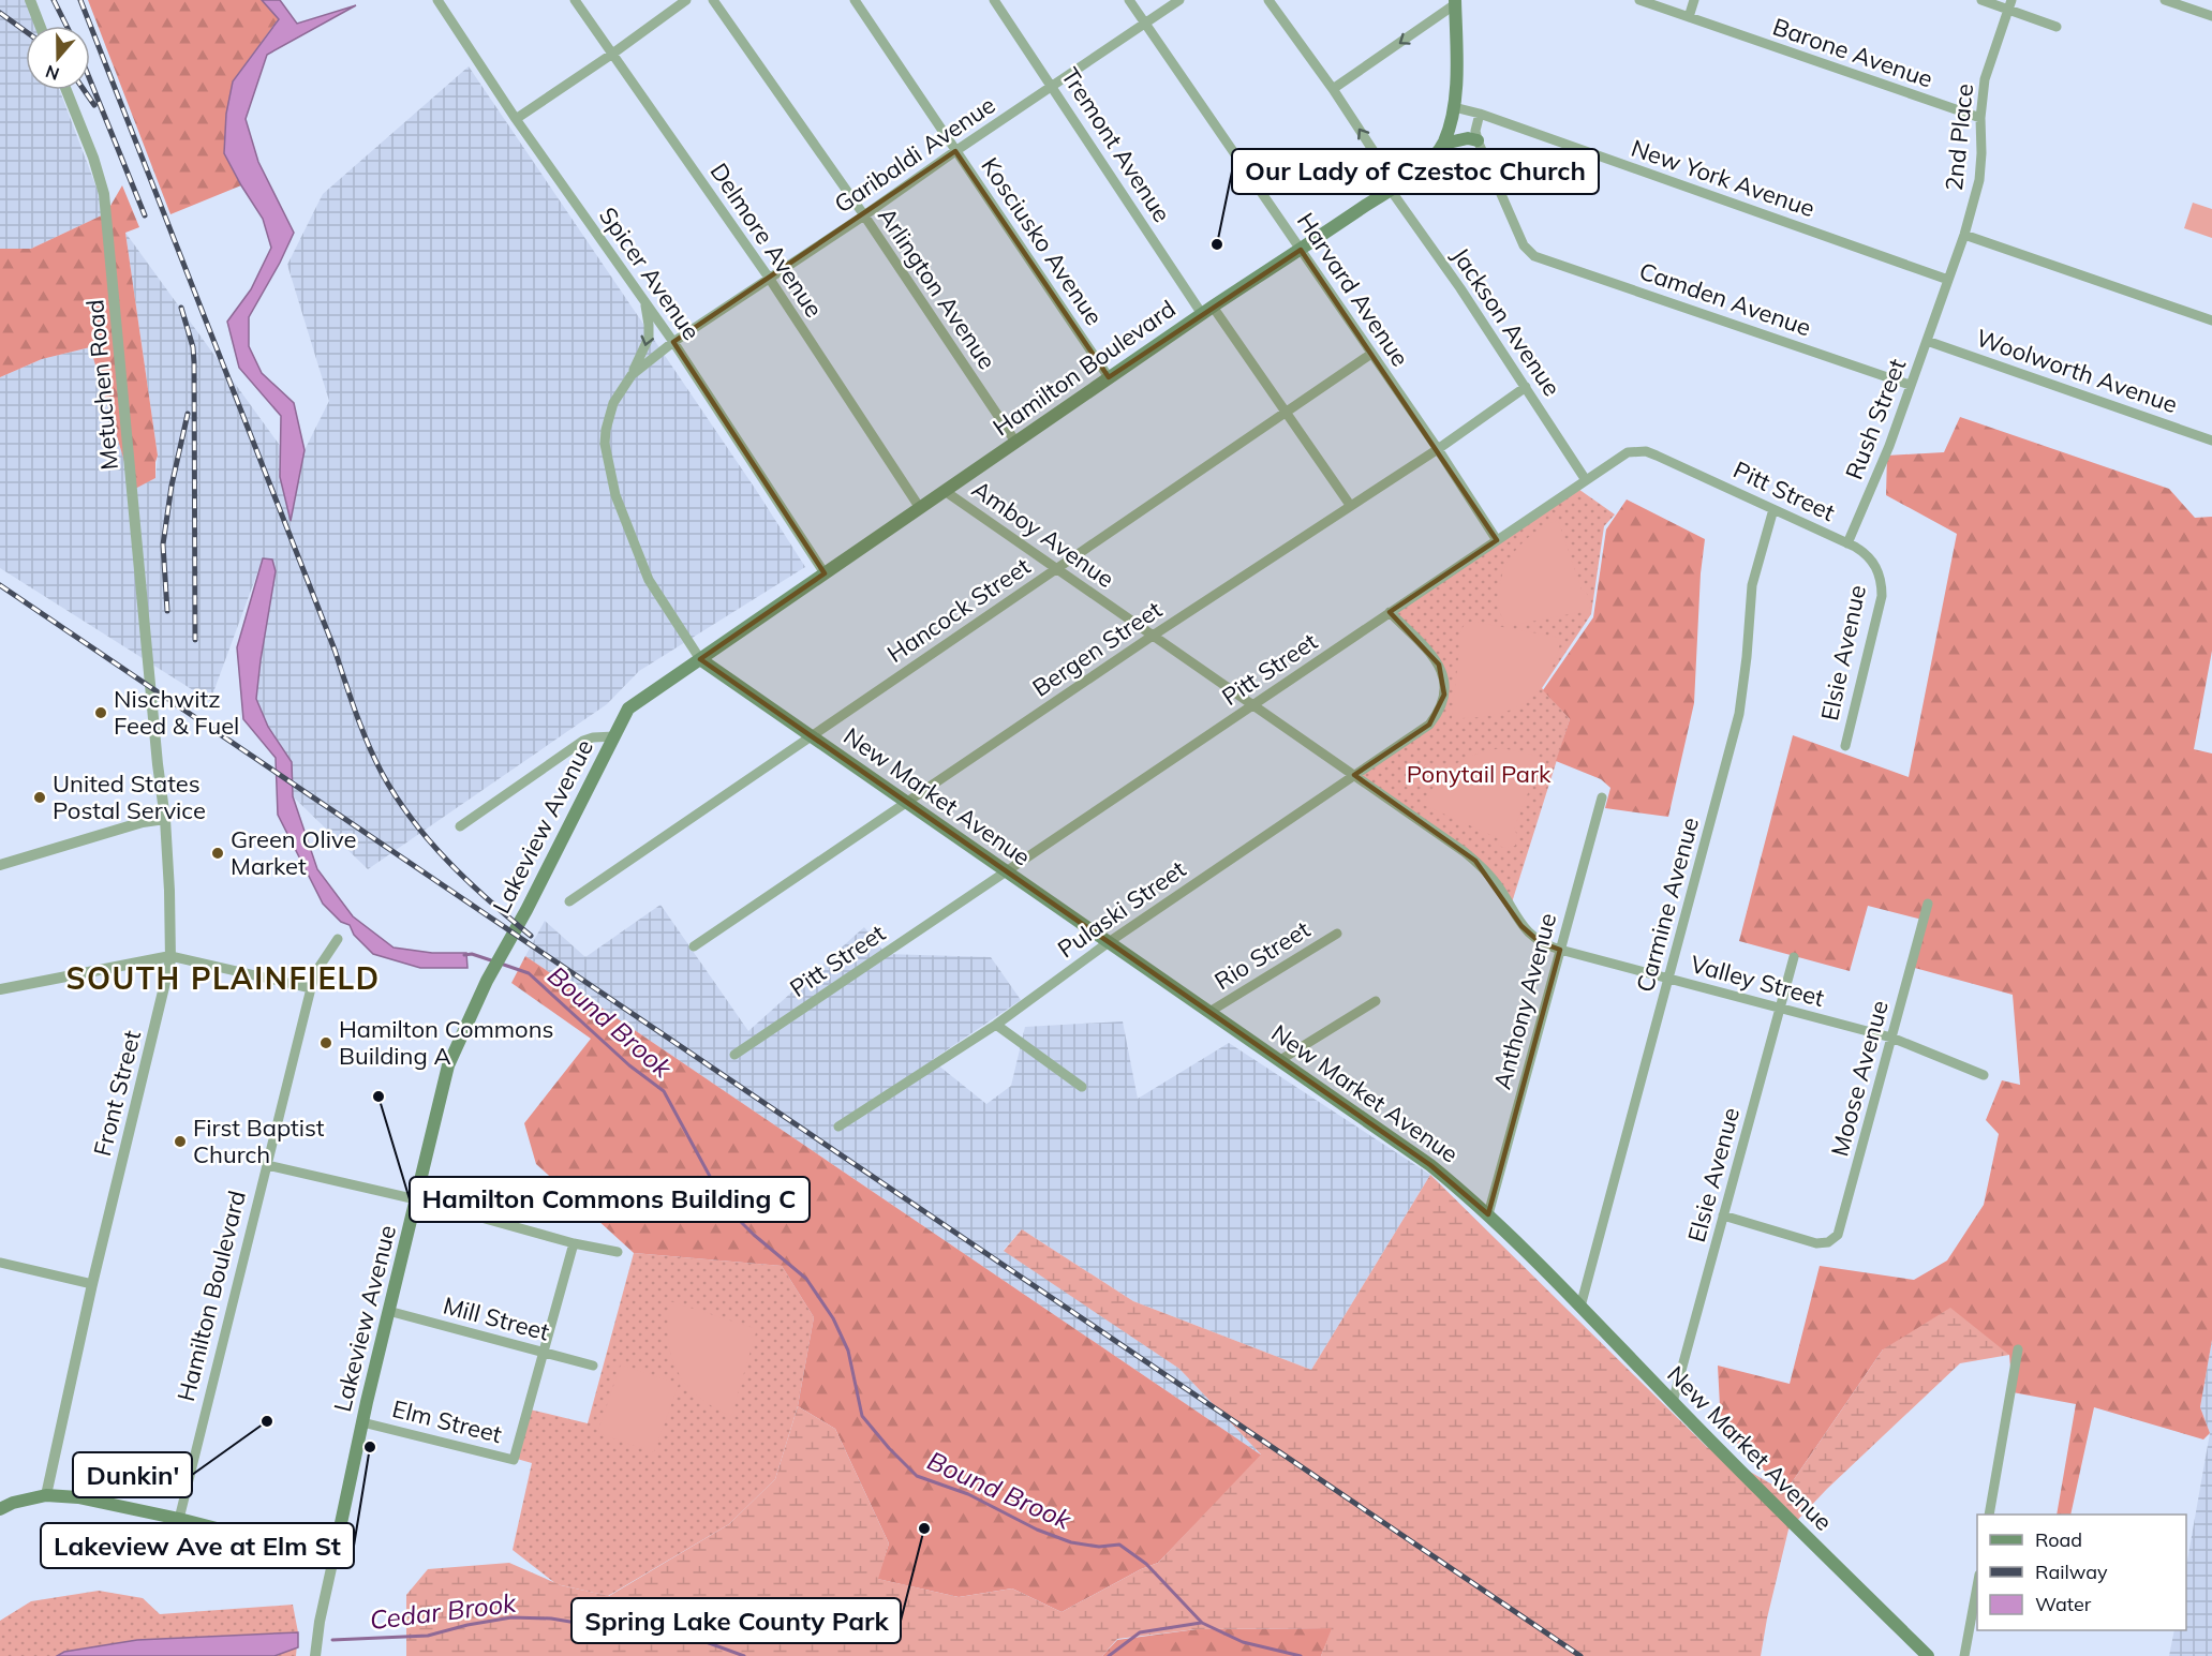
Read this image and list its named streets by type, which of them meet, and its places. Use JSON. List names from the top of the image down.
{
  "streets": {
    "main road": ["Hamilton Boulevard", "New Market Avenue", "Lakeview Avenue"],
    "street": [
      "Barone Avenue",
      "2nd Place",
      "Tremont Avenue",
      "Garibaldi Avenue",
      "New York Avenue",
      "Delmore Avenue",
      "Kosciusko Avenue",
      "Spicer Avenue",
      "Arlington Avenue",
      "Harvard Avenue",
      "Camden Avenue",
      "Jackson Avenue",
      "Woolworth Avenue",
      "Metuchen Road",
      "Rush Street",
      "Pitt Street",
      "Amboy Avenue",
      "Hancock Street",
      "Bergen Street",
      "Elsie Avenue",
      "Carmine Avenue",
      "Pulaski Street",
      "Rio Street",
      "Valley Street",
      "Anthony Avenue",
      "Moose Avenue",
      "Front Street",
      "Mill Street",
      "Elm Street"
    ]
  },
  "crossings": [
    ["Barone Avenue", "2nd Place"],
    ["2nd Place", "New York Avenue"],
    ["2nd Place", "Rush Street"],
    ["Tremont Avenue", "Garibaldi Avenue"],
    ["Tremont Avenue", "Hamilton Boulevard"],
    ["Tremont Avenue", "Hancock Street"],
    ["Tremont Avenue", "Bergen Street"],
    ["Garibaldi Avenue", "Delmore Avenue"],
    ["Garibaldi Avenue", "Kosciusko Avenue"],
    ["Garibaldi Avenue", "Spicer Avenue"],
    ["Garibaldi Avenue", "Arlington Avenue"],
    ["Garibaldi Avenue", "Harvard Avenue"],
    ["New York Avenue", "Hamilton Boulevard"],
    ["New York Avenue", "Rush Street"],
    ["Delmore Avenue", "Hamilton Boulevard"],
    ["Kosciusko Avenue", "Hamilton Boulevard"],
    ["Spicer Avenue", "Hamilton Boulevard"],
    ["Arlington Avenue", "Hamilton Boulevard"],
    ["Harvard Avenue", "Hamilton Boulevard"],
    ["Harvard Avenue", "Pitt Street"],
    ["Harvard Avenue", "Hancock Street"],
    ["Harvard Avenue", "Bergen Street"],
    ["Camden Avenue", "Rush Street"],
    ["Jackson Avenue", "Hamilton Boulevard"],
    ["Jackson Avenue", "Pitt Street"],
    ["Jackson Avenue", "Bergen Street"],
    ["Hamilton Boulevard", "Amboy Avenue"],
    ["Hamilton Boulevard", "New Market Avenue"],
    ["Hamilton Boulevard", "Lakeview Avenue"],
    ["Woolworth Avenue", "Rush Street"],
    ["Metuchen Road", "Front Street"],
    ["Rush Street", "Pitt Street"],
    ["Rush Street", "Elsie Avenue"],
    ["Pitt Street", "Amboy Avenue"],
    ["Pitt Street", "Elsie Avenue"],
    ["Pitt Street", "New Market Avenue"],
    ["Pitt Street", "Carmine Avenue"],
    ["Pitt Street", "Pulaski Street"],
    ["Amboy Avenue", "Hancock Street"],
    ["Amboy Avenue", "Bergen Street"],
    ["Amboy Avenue", "Pulaski Street"],
    ["Amboy Avenue", "Valley Street"],
    ["Hancock Street", "New Market Avenue"],
    ["Bergen Street", "New Market Avenue"],
    ["Elsie Avenue", "New Market Avenue"],
    ["Elsie Avenue", "Valley Street"],
    ["Elsie Avenue", "Moose Avenue"],
    ["New Market Avenue", "Carmine Avenue"],
    ["New Market Avenue", "Pulaski Street"],
    ["New Market Avenue", "Rio Street"],
    ["New Market Avenue", "Anthony Avenue"],
    ["Lakeview Avenue", "Mill Street"],
    ["Lakeview Avenue", "Elm Street"],
    ["Carmine Avenue", "Valley Street"],
    ["Valley Street", "Anthony Avenue"],
    ["Valley Street", "Moose Avenue"],
    ["Mill Street", "Elm Street"]
  ],
  "districts": ["SOUTH PLAINFIELD"],
  "water": ["Bound Brook", "Cedar Brook"],
  "parks": ["Ponytail Park"],
  "places": [
    "Our Lady of Czestoc Church",
    "Nischwitz Feed & Fuel",
    "United States Postal Service",
    "Green Olive Market",
    "Hamilton Commons Building A",
    "Hamilton Commons Building C",
    "First Baptist Church",
    "Dunkin'",
    "Lakeview Ave at Elm St",
    "Spring Lake County Park"
  ],
  "legend": ["Road", "Railway", "Water"],
  "north": "bottom"
}
